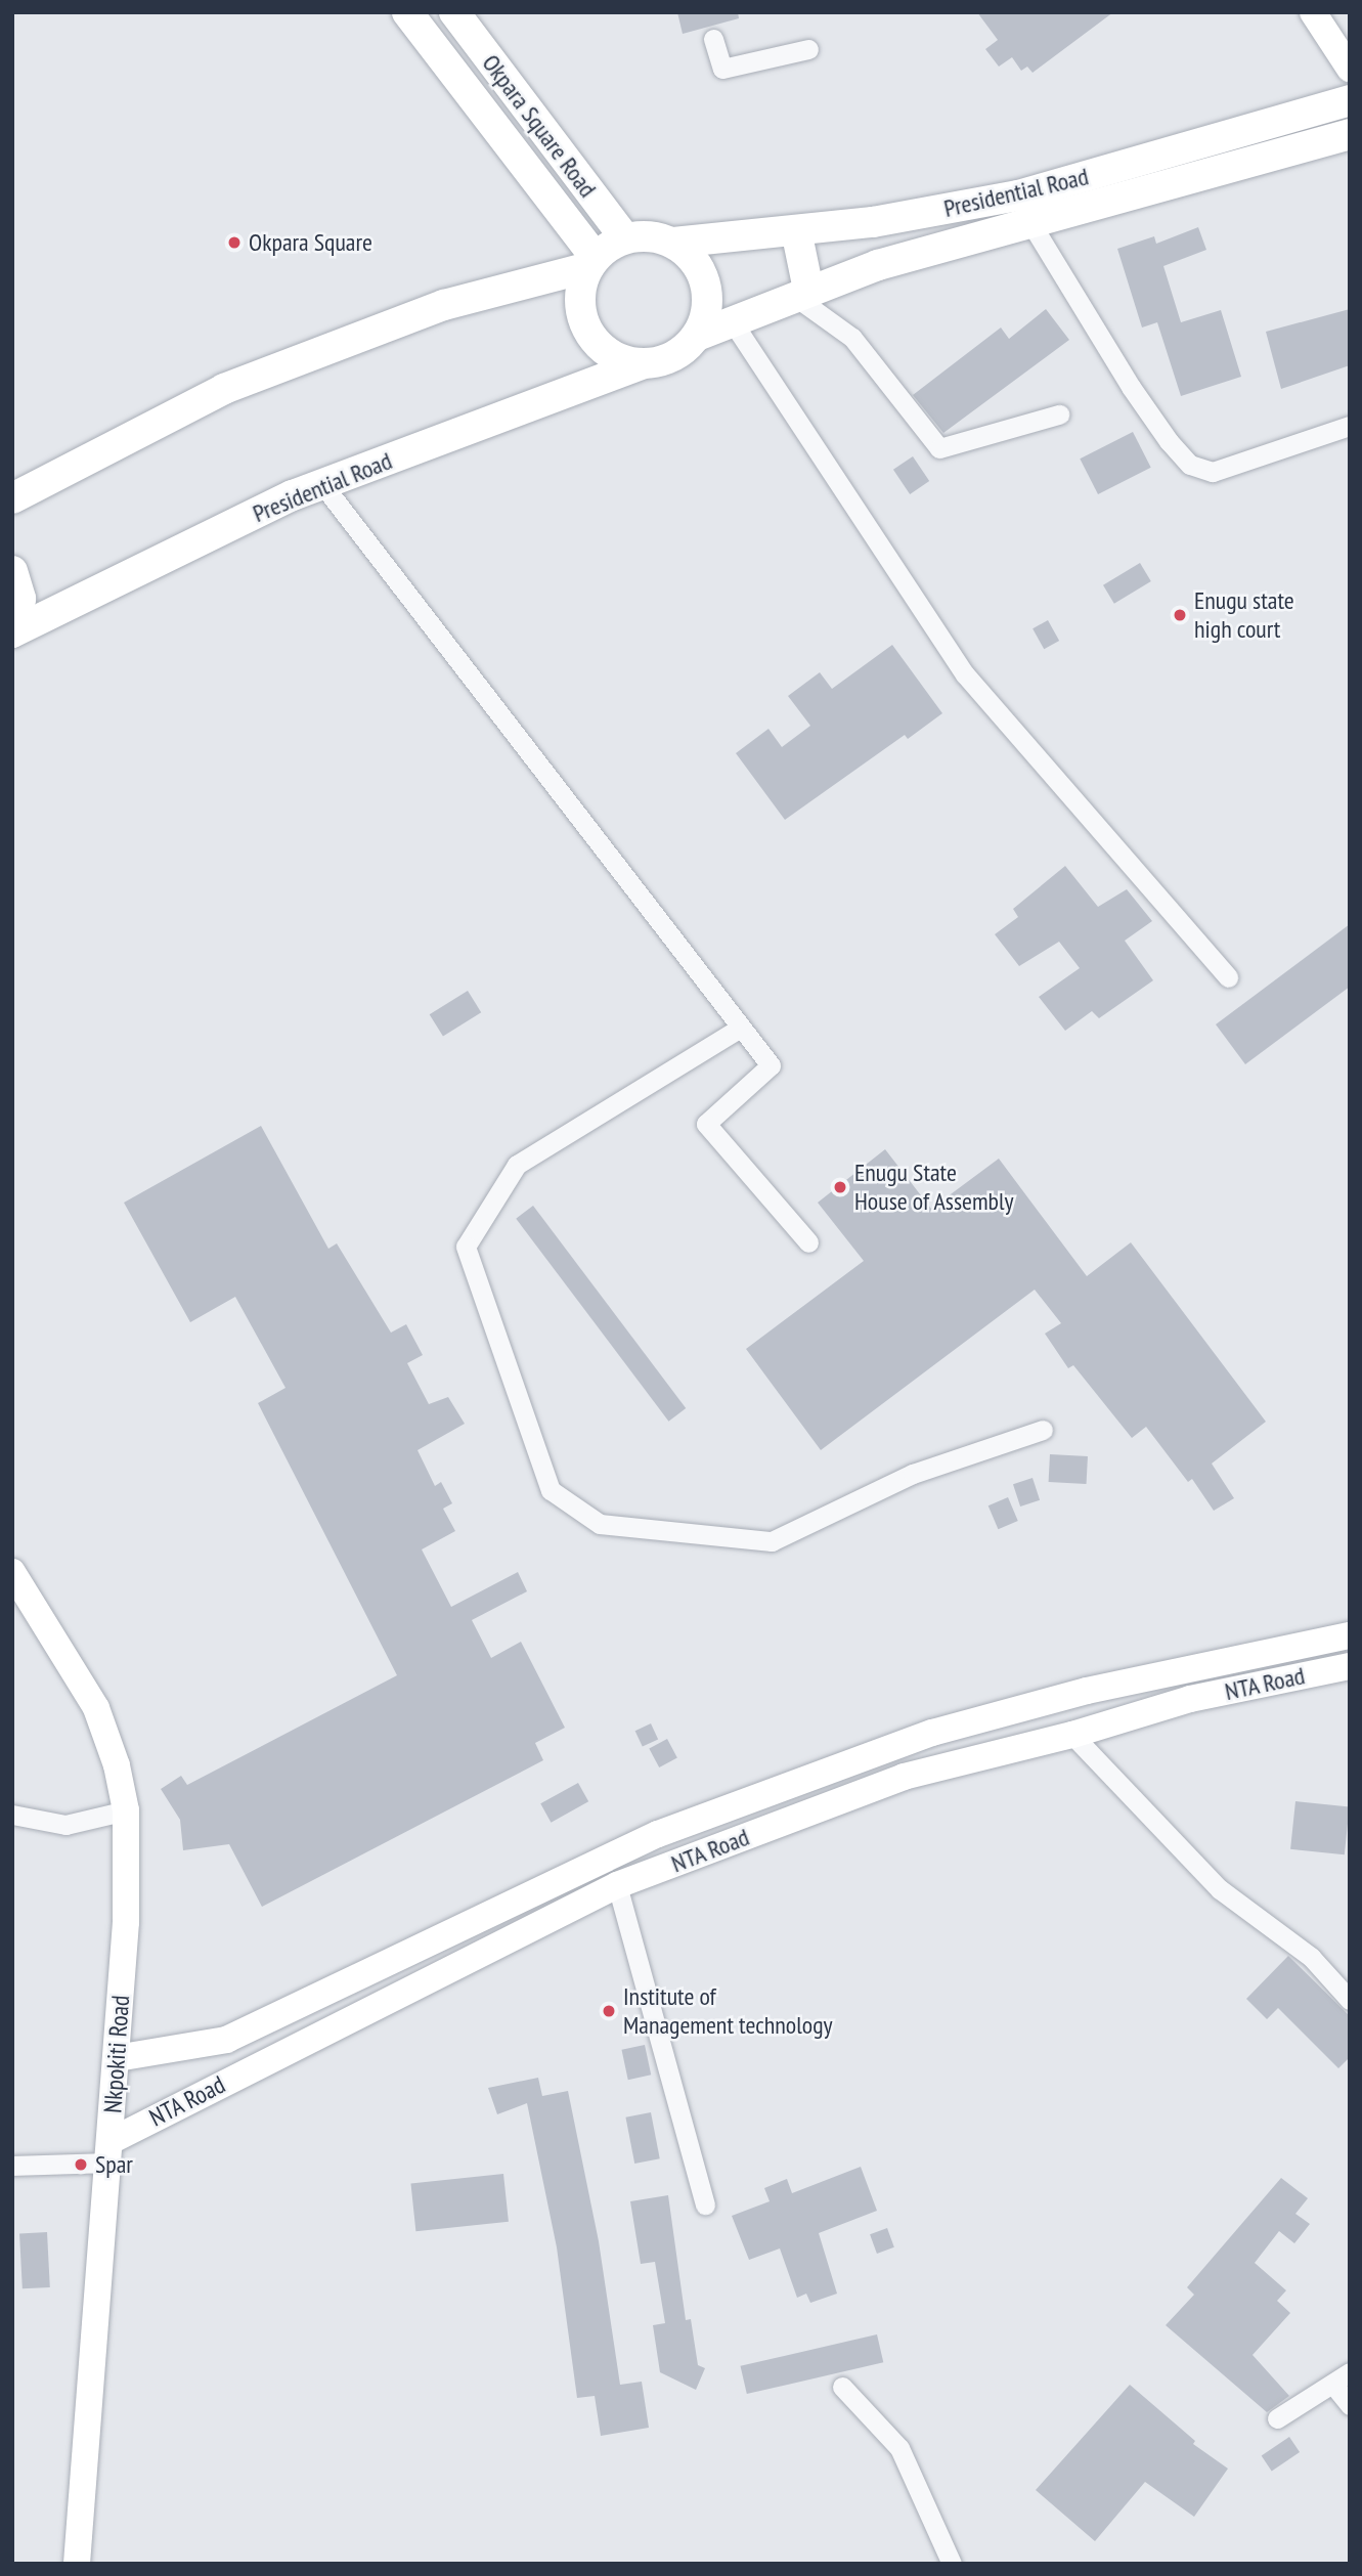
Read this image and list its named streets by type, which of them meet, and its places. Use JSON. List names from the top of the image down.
{
  "streets": {
    "main road": [
      "Okpara Square Road",
      "Presidential Road",
      "NTA Road",
      "Nkpokiti Road"
    ]
  },
  "crossings": [
    ["Okpara Square Road", "Presidential Road"],
    ["NTA Road", "Nkpokiti Road"]
  ],
  "places": [
    "Okpara Square",
    "Enugu state high court",
    "Enugu State House of Assembly",
    "Institute of Management technology",
    "Spar"
  ]
}
